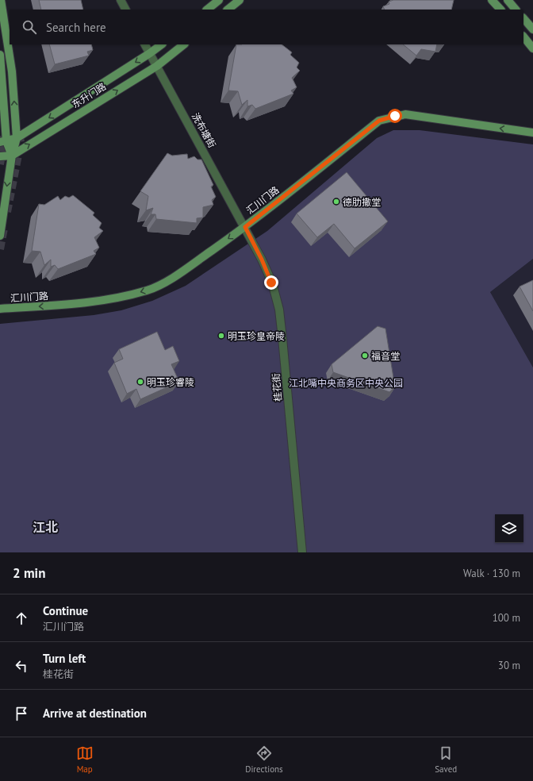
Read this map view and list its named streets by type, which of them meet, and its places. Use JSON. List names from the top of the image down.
{
  "streets": {
    "street": [
      "东升门路",
      "洗布塘街",
      "汇川门路",
      "桂花街"
    ]
  },
  "crossings": [
    ["东升门路", "洗布塘街"],
    ["洗布塘街", "汇川门路"],
    ["洗布塘街", "桂花街"],
    ["汇川门路", "桂花街"]
  ],
  "one_way": ["汇川门路"],
  "districts": ["江北"],
  "parks": ["江北嘴中央商务区中央公园"],
  "places": [
    "德肋撒堂",
    "明玉珍皇帝陵",
    "福音堂",
    "明玉珍睿陵"
  ],
  "page": {
    "search": "Search here",
    "heading": ["2 min", "Walk · 130 m"],
    "list": [
      ["Continue", "汇川门路", "100 m"],
      ["Turn left", "桂花街", "30 m"],
      "Arrive at destination"
    ],
    "nav": ["Map", "Directions", "Saved"]
  }
}
